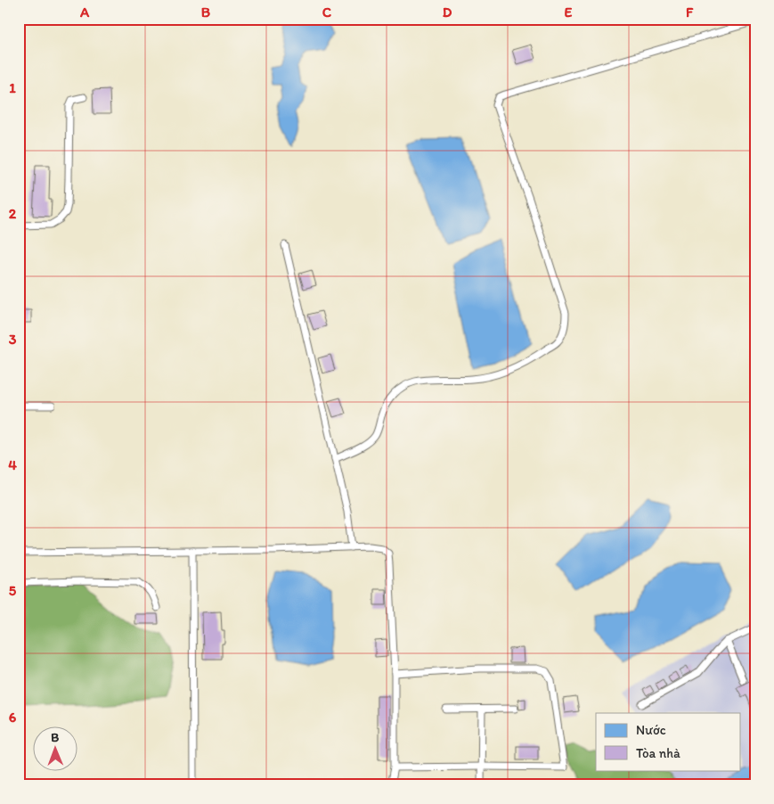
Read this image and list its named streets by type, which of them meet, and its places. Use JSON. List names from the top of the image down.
{
  "legend": ["Nước", "Tòa nhà"],
  "north": "top",
  "grid": {
    "columns": [
      "A",
      "B",
      "C",
      "D",
      "E",
      "F"
    ],
    "rows": [
      "1",
      "2",
      "3",
      "4",
      "5",
      "6"
    ]
  }
}
